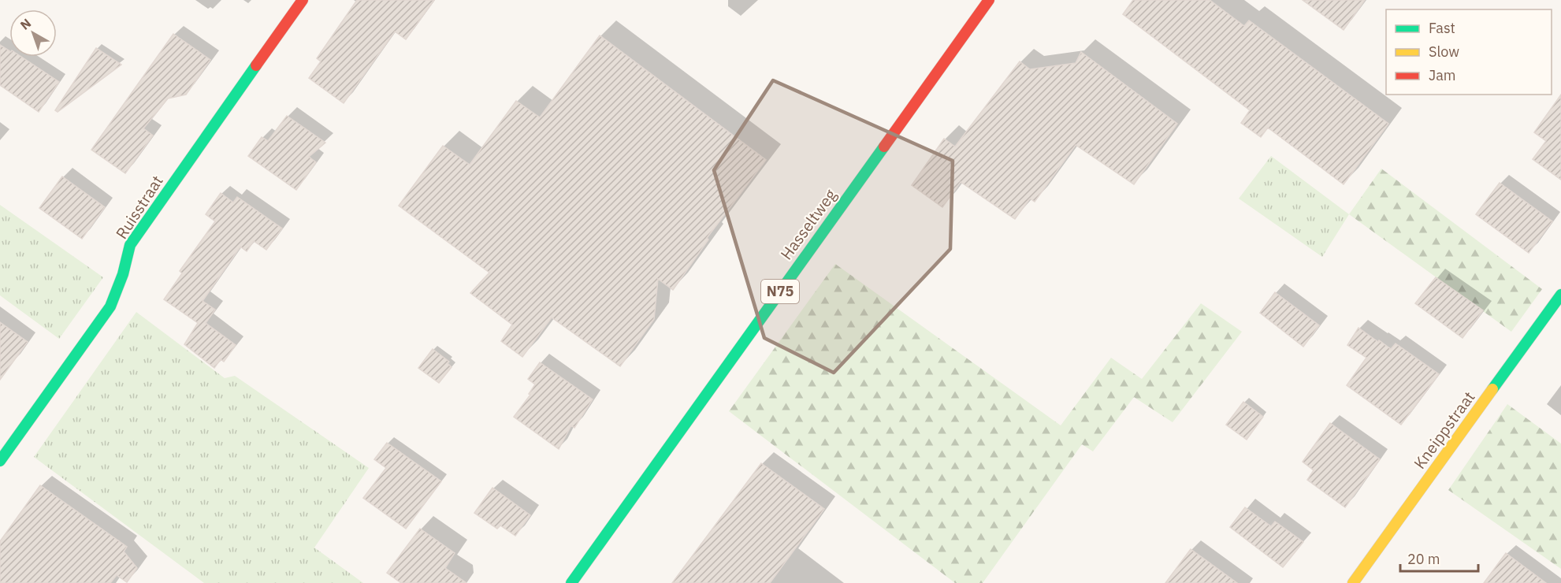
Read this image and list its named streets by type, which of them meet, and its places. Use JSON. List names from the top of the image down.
{
  "streets": {
    "street": [
      "Ruisstraat",
      "Hasseltweg",
      "N75",
      "Kneippstraat"
    ]
  },
  "legend": ["Fast", "Slow", "Jam"],
  "scale_bar": "20 m",
  "north": "top left"
}
